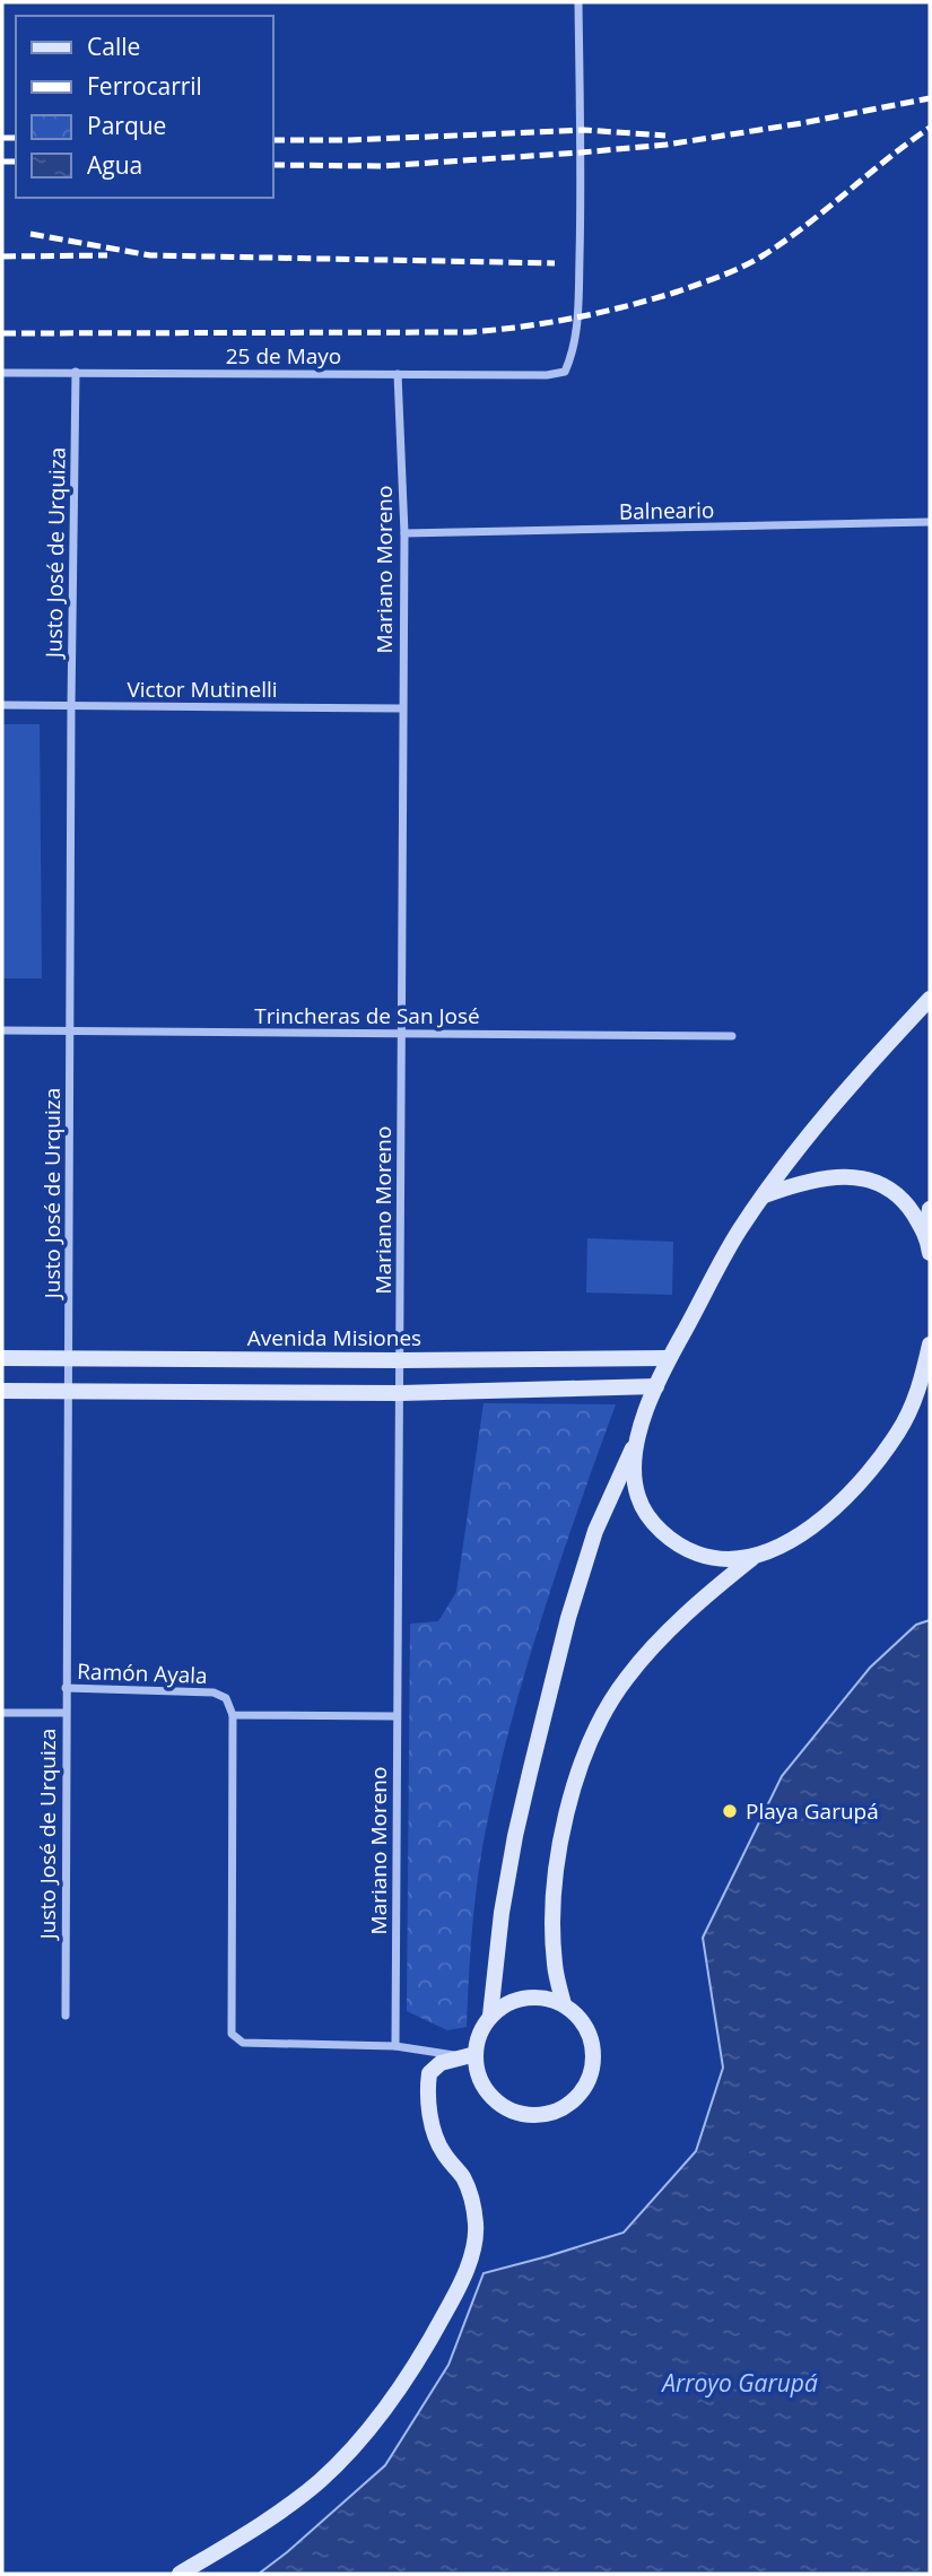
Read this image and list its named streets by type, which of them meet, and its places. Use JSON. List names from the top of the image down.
{
  "streets": {
    "main road": ["Avenida Misiones"],
    "street": [
      "25 de Mayo",
      "Balneario",
      "Justo José de Urquiza",
      "Mariano Moreno",
      "Victor Mutinelli",
      "Trincheras de San José",
      "Ramón Ayala"
    ]
  },
  "crossings": [
    ["25 de Mayo", "Justo José de Urquiza"],
    ["25 de Mayo", "Mariano Moreno"],
    ["Balneario", "Mariano Moreno"],
    ["Justo José de Urquiza", "Victor Mutinelli"],
    ["Justo José de Urquiza", "Trincheras de San José"],
    ["Justo José de Urquiza", "Avenida Misiones"],
    ["Justo José de Urquiza", "Ramón Ayala"],
    ["Mariano Moreno", "Victor Mutinelli"],
    ["Mariano Moreno", "Trincheras de San José"],
    ["Mariano Moreno", "Avenida Misiones"]
  ],
  "water": ["Arroyo Garupá"],
  "places": ["Playa Garupá"],
  "legend": [
    "Calle",
    "Ferrocarril",
    "Parque",
    "Agua"
  ]
}
